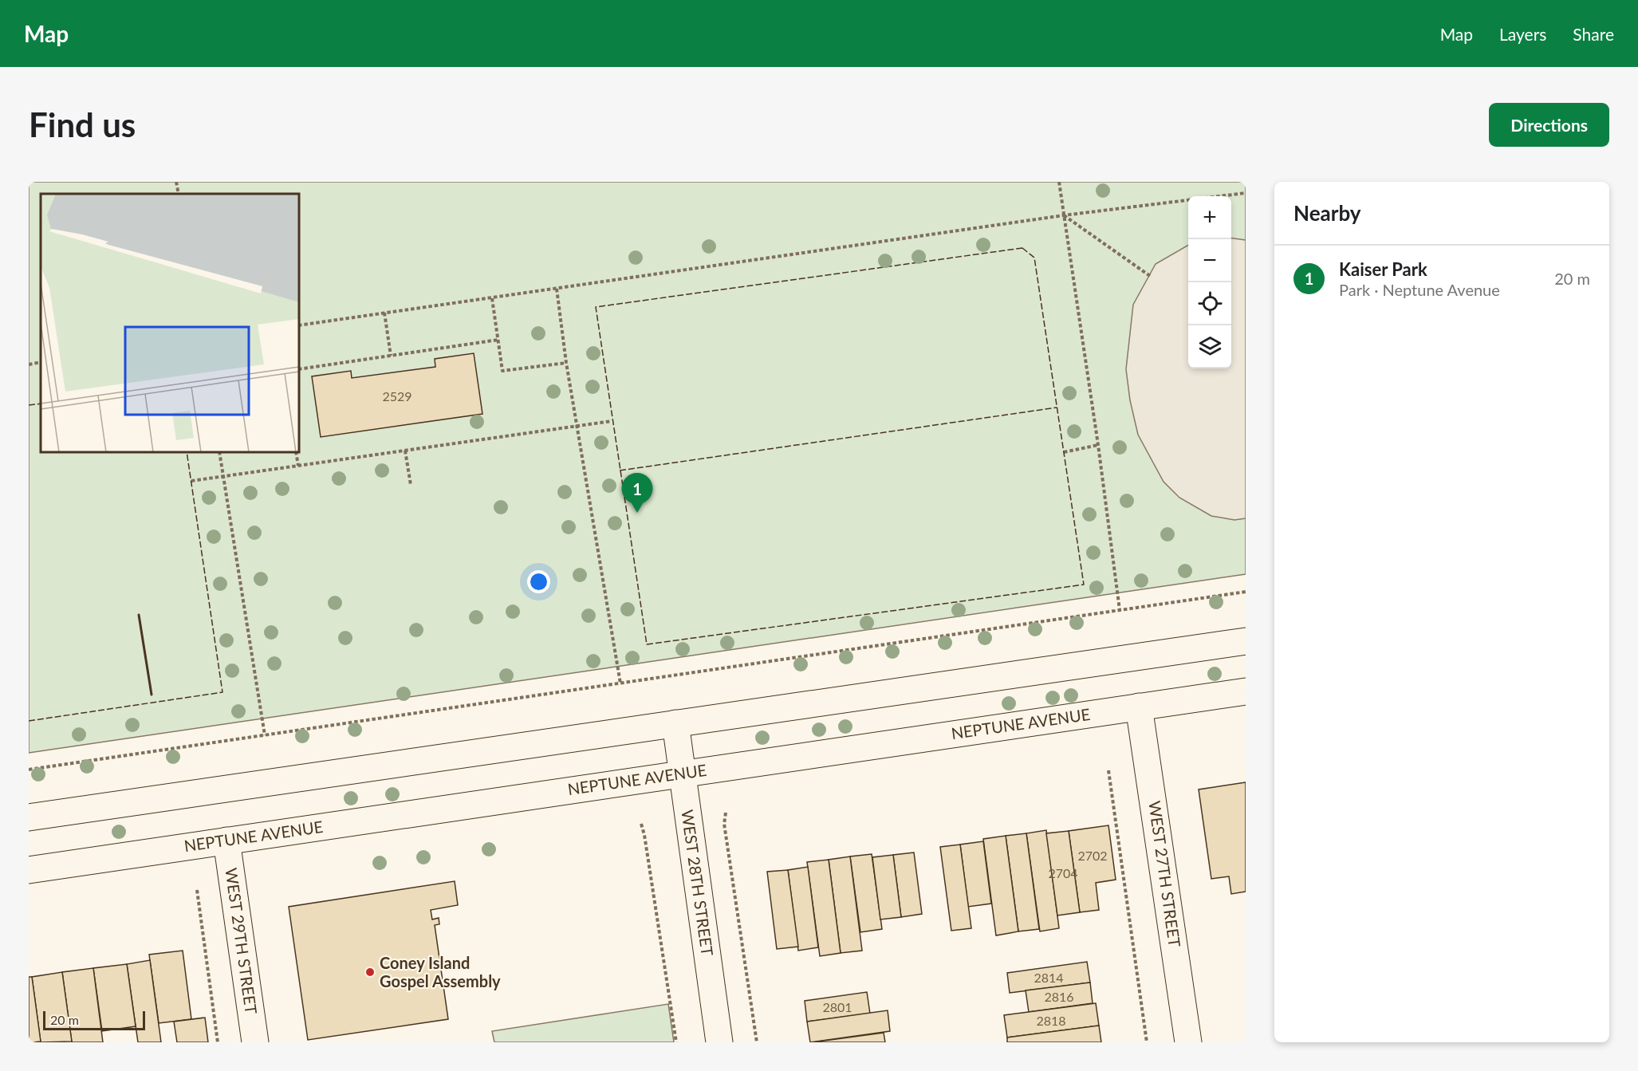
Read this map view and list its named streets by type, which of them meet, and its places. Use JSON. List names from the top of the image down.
{
  "streets": {
    "main road": [
      "NEPTUNE AVENUE",
      "WEST 27TH STREET",
      "WEST 28TH STREET",
      "WEST 29TH STREET"
    ]
  },
  "crossings": [
    ["NEPTUNE AVENUE", "WEST 27TH STREET"],
    ["NEPTUNE AVENUE", "WEST 28TH STREET"],
    ["NEPTUNE AVENUE", "WEST 29TH STREET"]
  ],
  "places": ["Coney Island Gospel Assembly"],
  "house_numbers": [
    "2529",
    "2702",
    "2704",
    "2814",
    "2816",
    "2801",
    "2818"
  ],
  "scale_bar": "20 m",
  "page": {
    "header": "Map",
    "nav": ["Map", "Layers", "Share"],
    "buttons": "Directions",
    "title": "Find us",
    "heading": "Nearby",
    "map_buttons": ["+", "−"],
    "list": [
      {
        "mark": "1",
        "name": "Kaiser Park",
        "note": "Park · Neptune Avenue",
        "value": "20 m"
      }
    ],
    "pins": "1",
    "scale": "20 m"
  }
}
